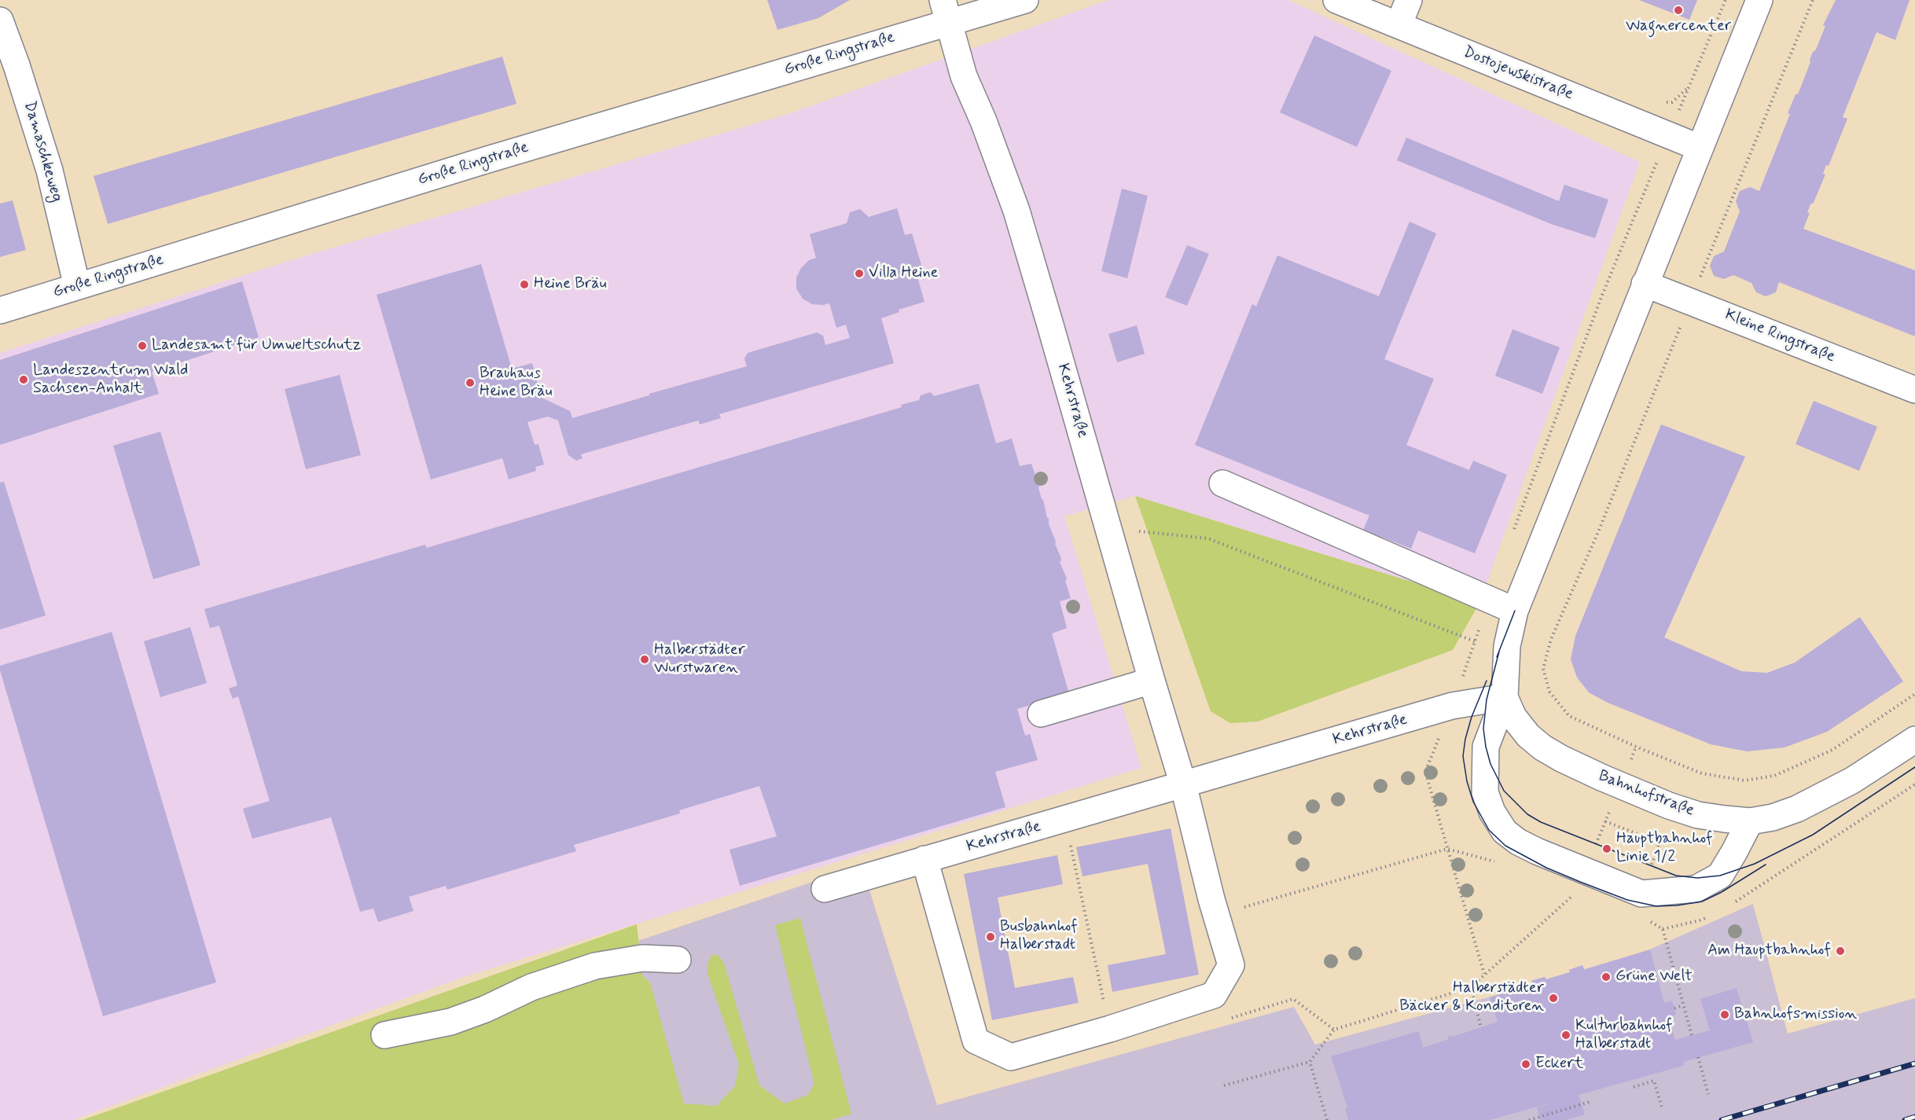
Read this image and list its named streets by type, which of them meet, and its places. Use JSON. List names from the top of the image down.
{
  "streets": {
    "street": [
      "Große Ringstraße",
      "Dostojewskistraße",
      "Damaschkeweg",
      "Kleine Ringstraße",
      "Kehrstraße",
      "Bahnhofstraße"
    ]
  },
  "crossings": [
    ["Große Ringstraße", "Damaschkeweg"],
    ["Große Ringstraße", "Kehrstraße"],
    ["Kehrstraße", "Bahnhofstraße"]
  ],
  "places": [
    "Wagnercenter",
    "Villa Heine",
    "Heine Bräu",
    "Landesamt für Umweltschutz",
    "Landeszentrum Wald Sachsen-Anhalt",
    "Brauhaus Heine Bräu",
    "Halberstädter Wurstwaren",
    "Hauptbahnhof Linie 1/2",
    "Busbahnhof Halberstadt",
    "Am Hauptbahnhof",
    "Grüne Welt",
    "Halberstädter Bäcker & Konditoren",
    "Bahnhofsmission",
    "Kulturbahnhof Halberstadt",
    "Eckert"
  ]
}
